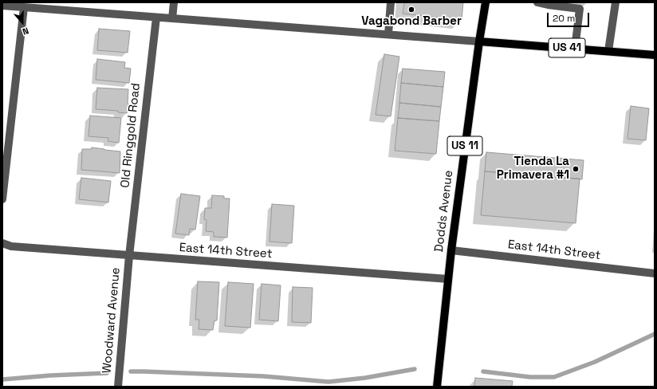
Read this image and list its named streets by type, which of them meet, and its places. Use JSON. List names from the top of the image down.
{
  "streets": {
    "main road": ["US 41", "US 11", "Dodds Avenue"],
    "street": ["Old Ringgold Road", "East 14th Street", "Woodward Avenue"]
  },
  "crossings": [
    ["US 41", "Dodds Avenue"],
    ["Old Ringgold Road", "East 14th Street"],
    ["Old Ringgold Road", "Woodward Avenue"],
    ["Dodds Avenue", "East 14th Street"],
    ["East 14th Street", "Woodward Avenue"]
  ],
  "places": ["Vagabond Barber", "Tienda La Primavera #1"],
  "scale_bar": "20 m",
  "north": "bottom"
}
